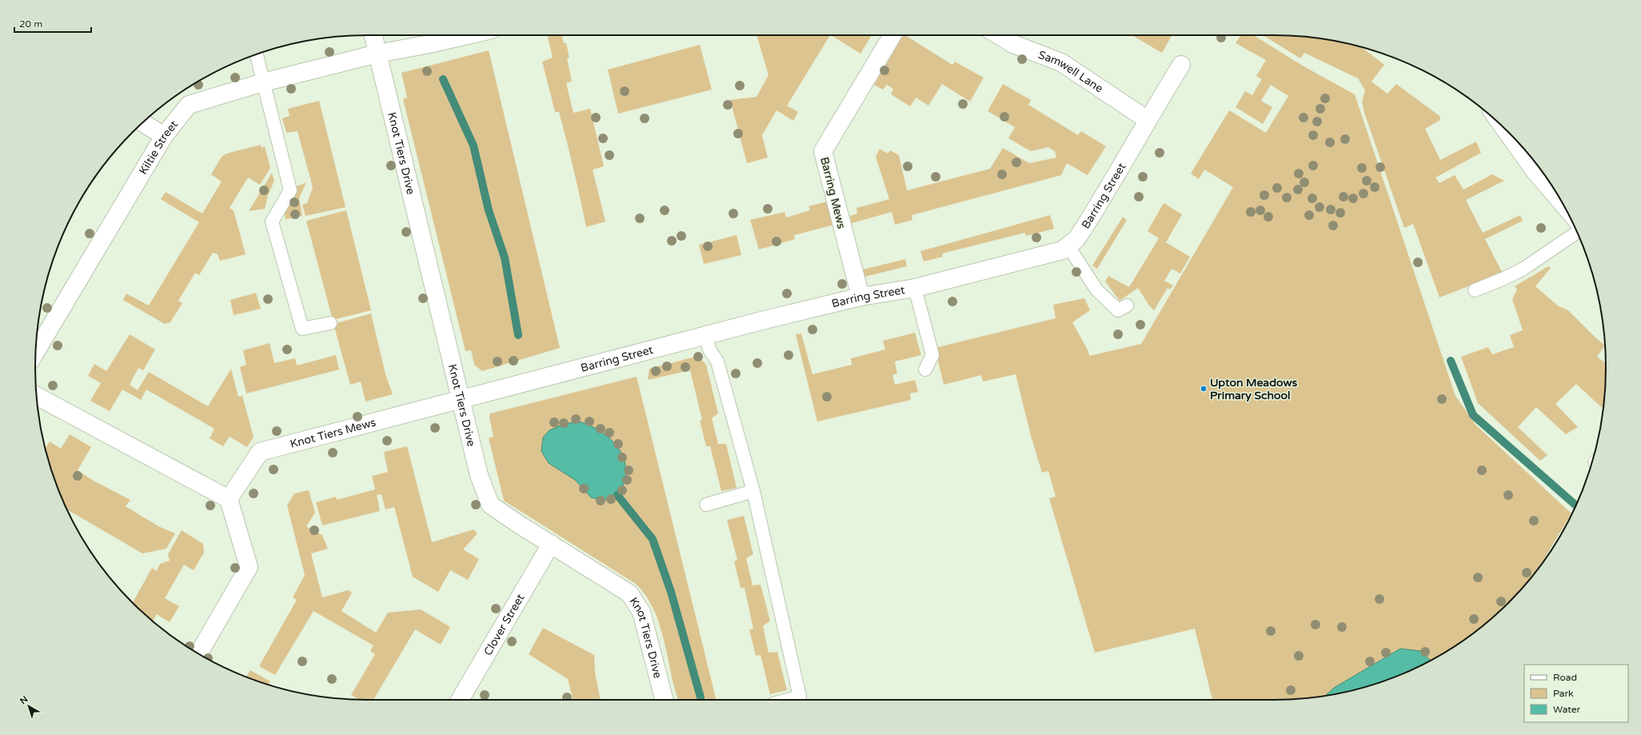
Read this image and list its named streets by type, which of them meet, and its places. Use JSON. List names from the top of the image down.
{
  "streets": {
    "street": [
      "Samwell Lane",
      "Kiltie Street",
      "Knot Tiers Drive",
      "Barring Mews",
      "Barring Street",
      "Knot Tiers Mews",
      "Clover Street"
    ]
  },
  "crossings": [
    ["Samwell Lane", "Barring Street"],
    ["Kiltie Street", "Knot Tiers Drive"],
    ["Knot Tiers Drive", "Barring Street"],
    ["Knot Tiers Drive", "Knot Tiers Mews"],
    ["Knot Tiers Drive", "Clover Street"],
    ["Barring Mews", "Barring Street"],
    ["Barring Street", "Knot Tiers Mews"]
  ],
  "places": ["Upton Meadows Primary School"],
  "legend": ["Road", "Park", "Water"],
  "scale_bar": "20 m",
  "north": "top left"
}
